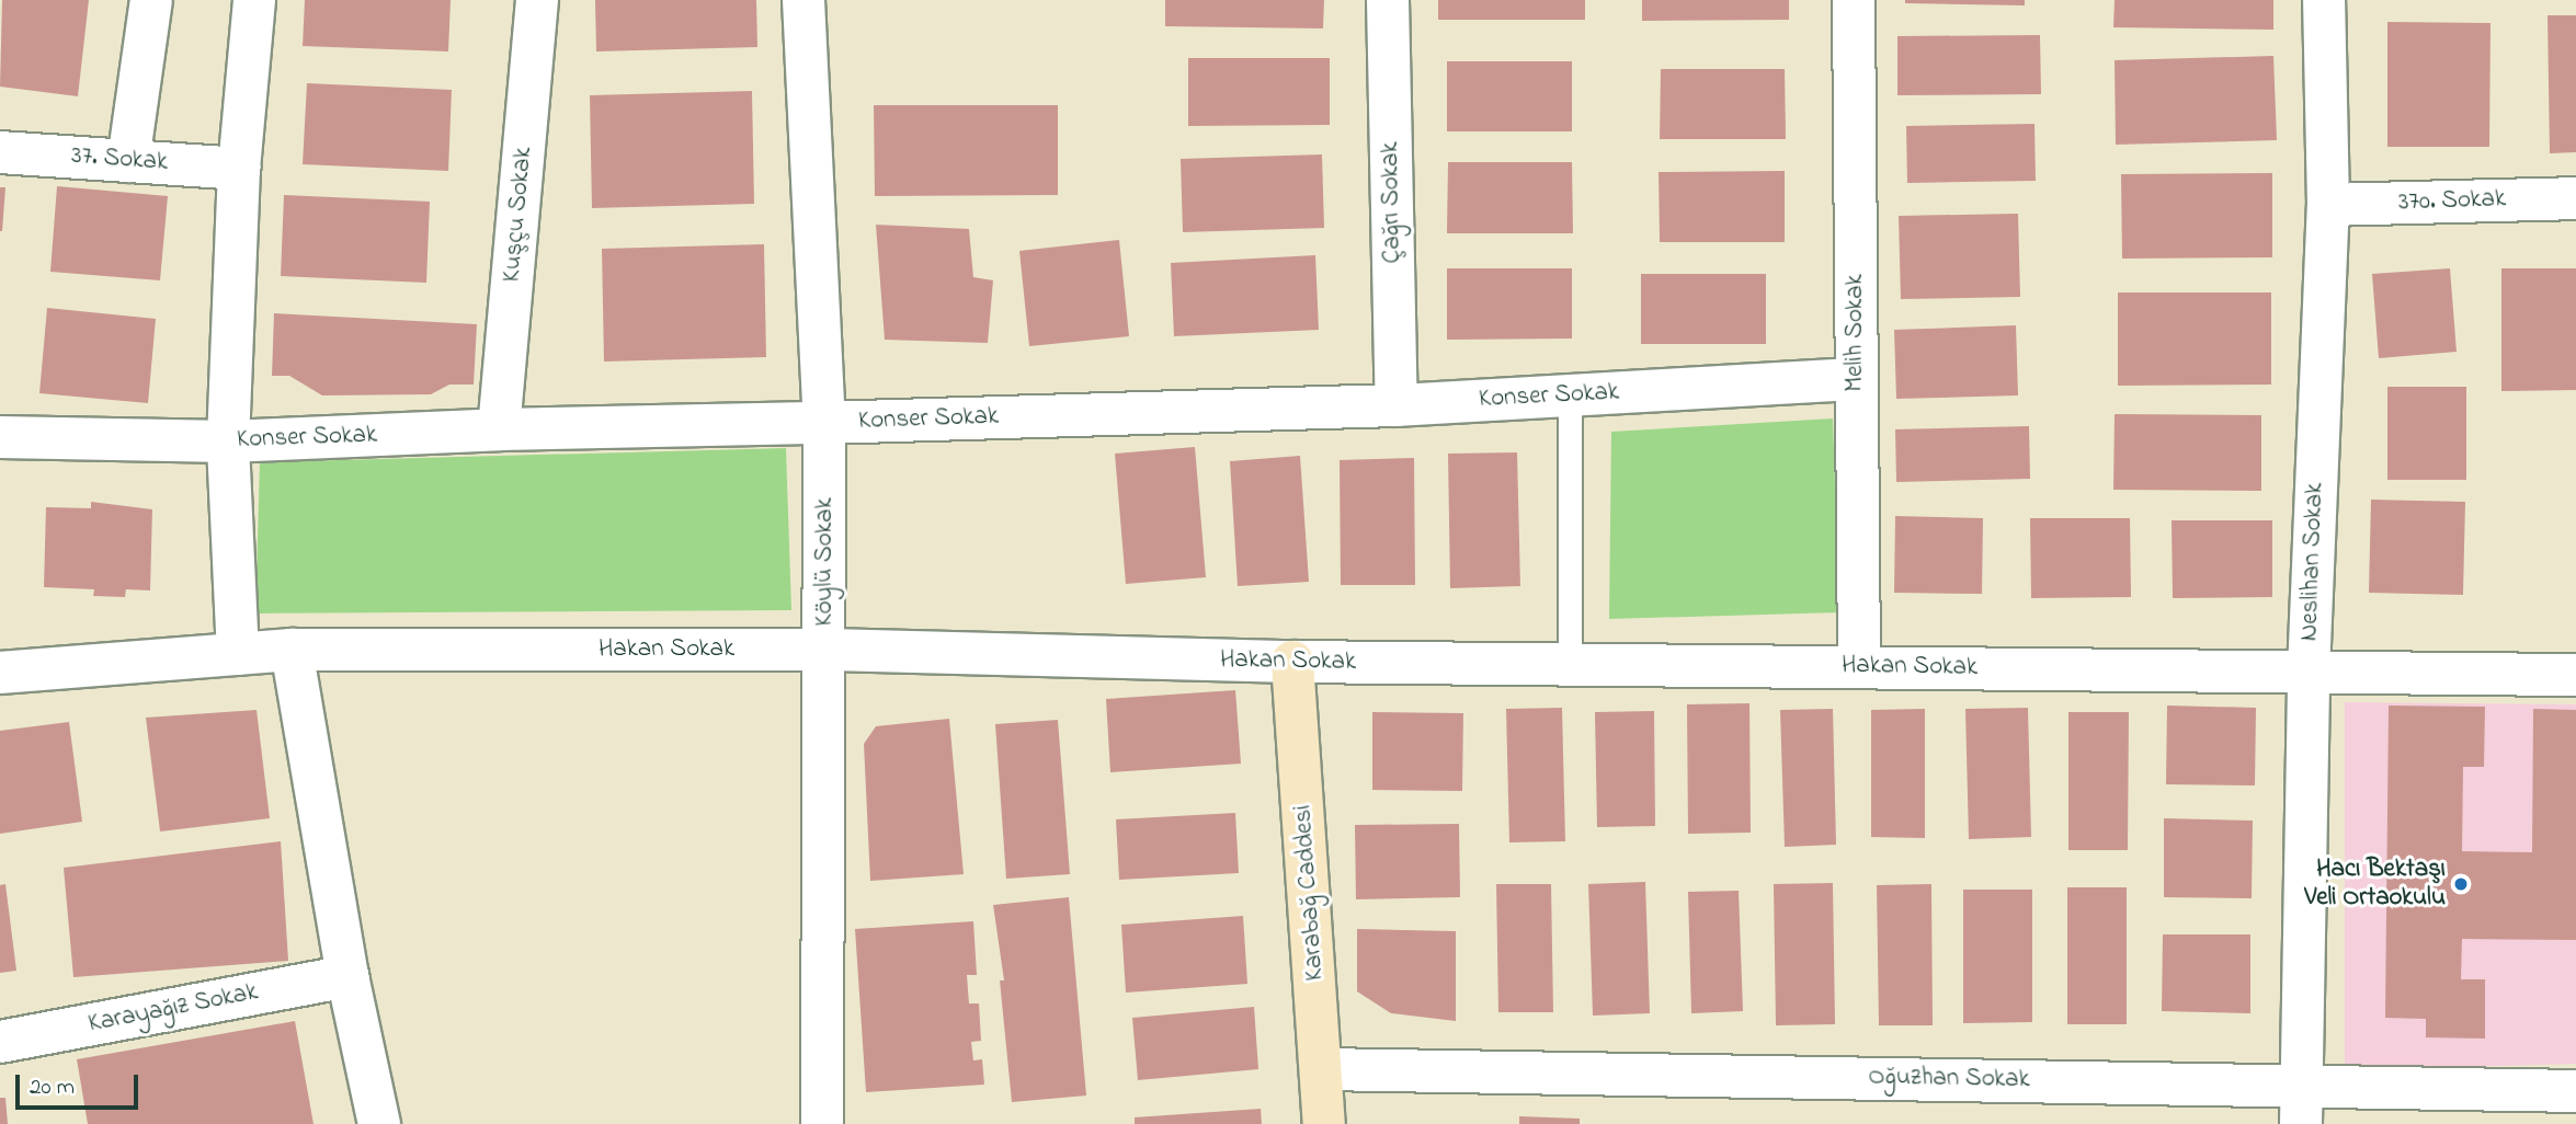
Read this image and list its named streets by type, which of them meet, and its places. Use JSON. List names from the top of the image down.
{
  "streets": {
    "street": [
      "37. Sokak",
      "370. Sokak",
      "Çağrı Sokak",
      "Kuşçu Sokak",
      "Melih Sokak",
      "Konser Sokak",
      "Köylü Sokak",
      "Neslihan Sokak",
      "Hakan Sokak",
      "Karabağ Caddesi",
      "Karayağız Sokak",
      "Oğuzhan Sokak"
    ]
  },
  "crossings": [
    ["370. Sokak", "Neslihan Sokak"],
    ["Çağrı Sokak", "Konser Sokak"],
    ["Kuşçu Sokak", "Konser Sokak"],
    ["Melih Sokak", "Konser Sokak"],
    ["Melih Sokak", "Hakan Sokak"],
    ["Konser Sokak", "Köylü Sokak"],
    ["Köylü Sokak", "Hakan Sokak"],
    ["Neslihan Sokak", "Hakan Sokak"],
    ["Neslihan Sokak", "Oğuzhan Sokak"],
    ["Hakan Sokak", "Karabağ Caddesi"],
    ["Karabağ Caddesi", "Oğuzhan Sokak"]
  ],
  "places": ["Hacı Bektaşı Veli Ortaokulu"],
  "scale_bar": "20 m"
}
